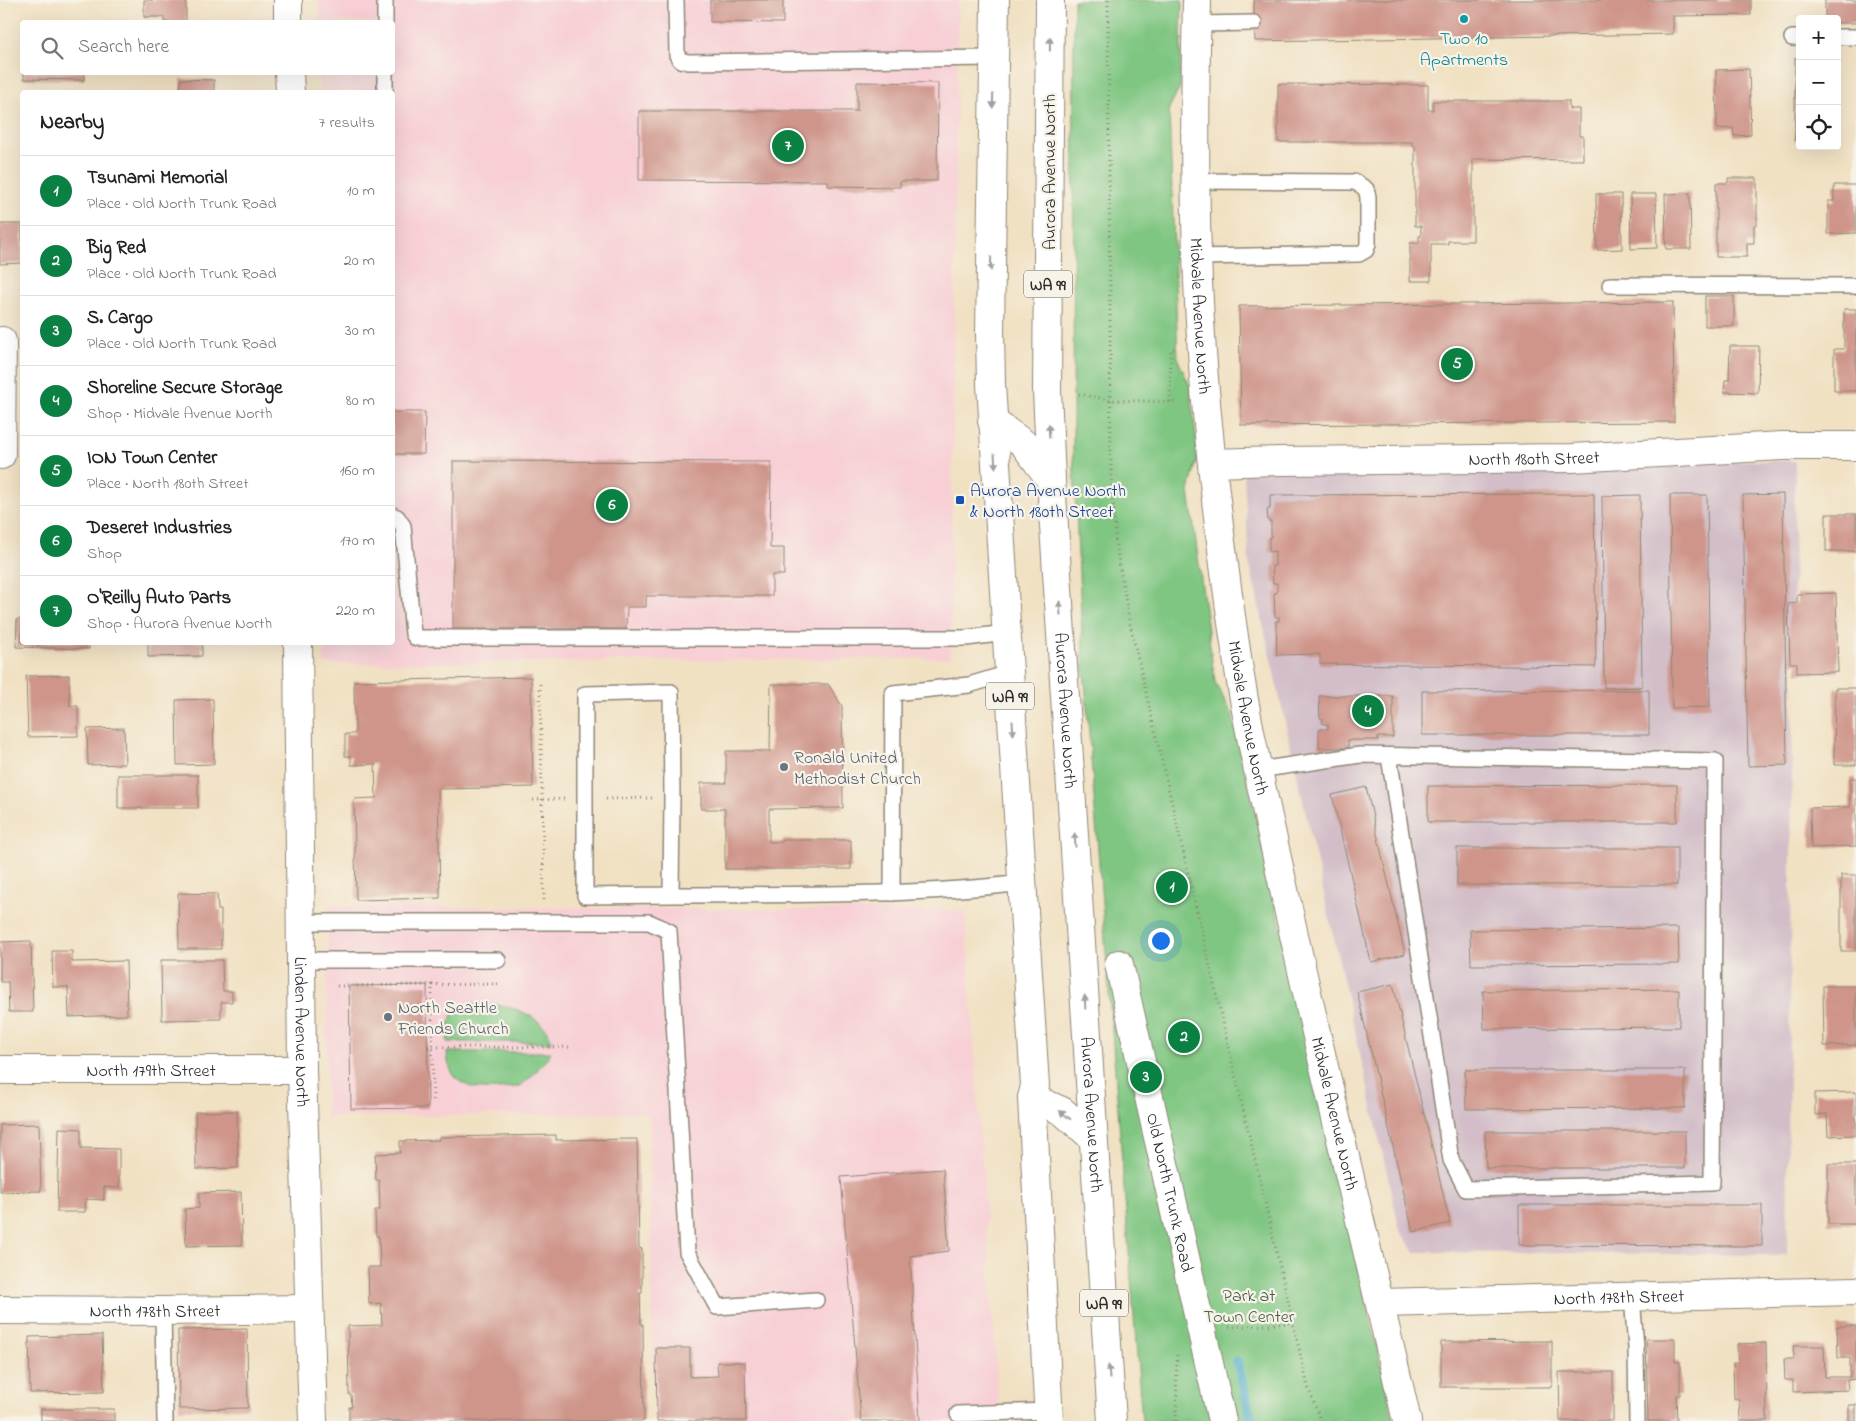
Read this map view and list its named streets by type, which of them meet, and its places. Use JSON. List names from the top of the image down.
{
  "streets": {
    "main road": [
      "Aurora Avenue North",
      "WA 99",
      "Midvale Avenue North",
      "North 180th Street",
      "Linden Avenue North",
      "North 179th Street",
      "Old North Trunk Road",
      "North 178th Street"
    ]
  },
  "crossings": [
    ["Midvale Avenue North", "North 180th Street"],
    ["Midvale Avenue North", "North 178th Street"],
    ["Linden Avenue North", "North 179th Street"],
    ["Linden Avenue North", "North 178th Street"]
  ],
  "parks": ["Park at Town Center"],
  "places": {
    "other": ["Two 10 Apartments", "Ronald United Methodist Church", "North Seattle Friends Church"],
    "transit": ["Aurora Avenue North & North 180th Street"]
  },
  "page": {
    "map_buttons": ["+", "−"],
    "search": "Search here",
    "heading": ["Nearby", "7 results"],
    "pins": [
      "7",
      "5",
      "6",
      "4",
      "1",
      "2",
      "3"
    ],
    "list": [
      {
        "mark": "1",
        "name": "Tsunami Memorial",
        "note": "Place · Old North Trunk Road",
        "value": "10 m"
      },
      {
        "mark": "2",
        "name": "Big Red",
        "note": "Place · Old North Trunk Road",
        "value": "20 m"
      },
      {
        "mark": "3",
        "name": "S. Cargo",
        "note": "Place · Old North Trunk Road",
        "value": "30 m"
      },
      {
        "mark": "4",
        "name": "Shoreline Secure Storage",
        "note": "Shop · Midvale Avenue North",
        "value": "80 m"
      },
      {
        "mark": "5",
        "name": "ION Town Center",
        "note": "Place · North 180th Street",
        "value": "160 m"
      },
      {
        "mark": "6",
        "name": "Deseret Industries",
        "note": "Shop",
        "value": "170 m"
      },
      {
        "mark": "7",
        "name": "O'Reilly Auto Parts",
        "note": "Shop · Aurora Avenue North",
        "value": "220 m"
      }
    ]
  }
}
